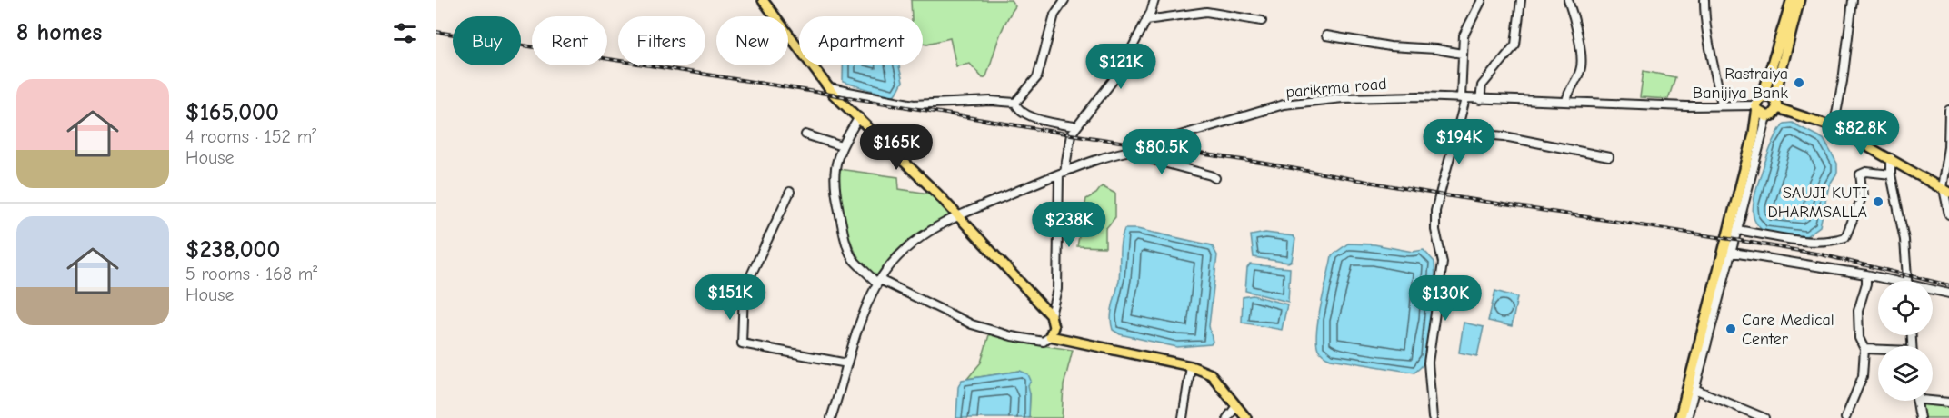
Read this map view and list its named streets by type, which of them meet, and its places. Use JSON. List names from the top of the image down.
{
  "streets": {
    "street": ["parikrma road"]
  },
  "places": ["Rastraiya Banijiya Bank", "SAUJI KUTI DHARMSALLA", "Care Medical Center"],
  "page": {
    "heading": "8 homes",
    "chip": [
      "Buy",
      "Rent",
      "Filters",
      "New",
      "Apartment"
    ],
    "price": [
      "$121K",
      "$82.8K",
      "$194K",
      "$165K",
      "$80.5K",
      "$238K",
      "$151K",
      "$130K"
    ],
    "list": [
      {
        "name": "$165,000",
        "note": "4 rooms · 152 m² · House"
      },
      {
        "name": "$238,000",
        "note": "5 rooms · 168 m² · House"
      }
    ]
  }
}
